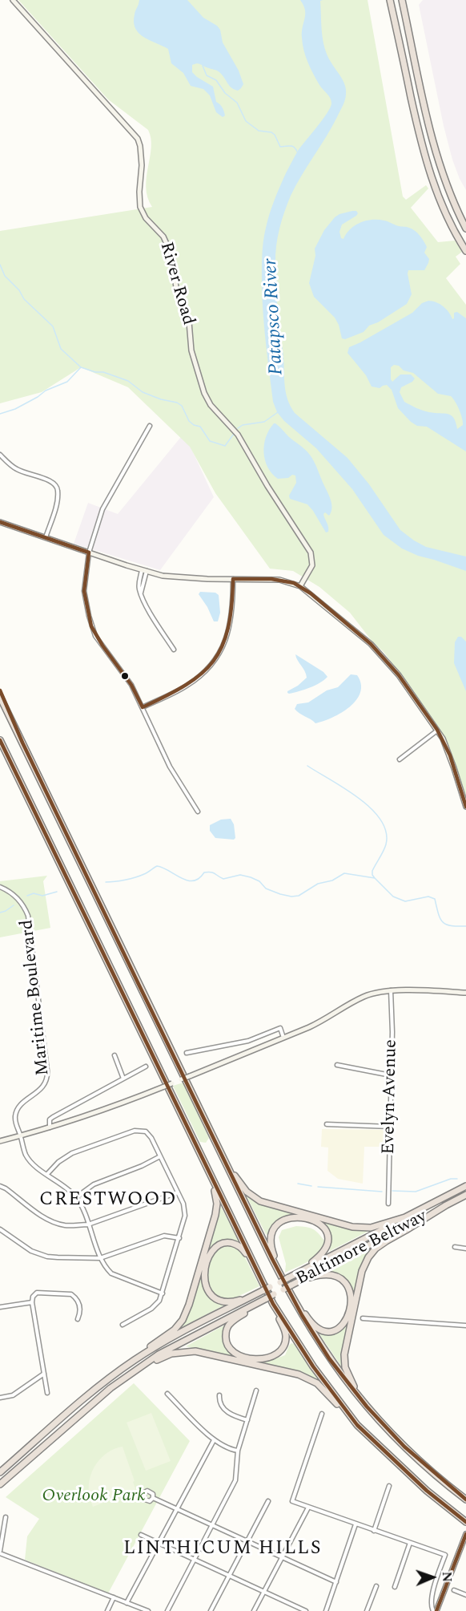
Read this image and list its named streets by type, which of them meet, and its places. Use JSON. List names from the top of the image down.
{
  "streets": {
    "highway": ["Baltimore Beltway"],
    "street": ["River Road", "Maritime Boulevard", "Evelyn Avenue"]
  },
  "districts": ["CRESTWOOD", "LINTHICUM HILLS"],
  "water": ["Patapsco River"],
  "parks": ["Overlook Park"],
  "north": "right"
}
